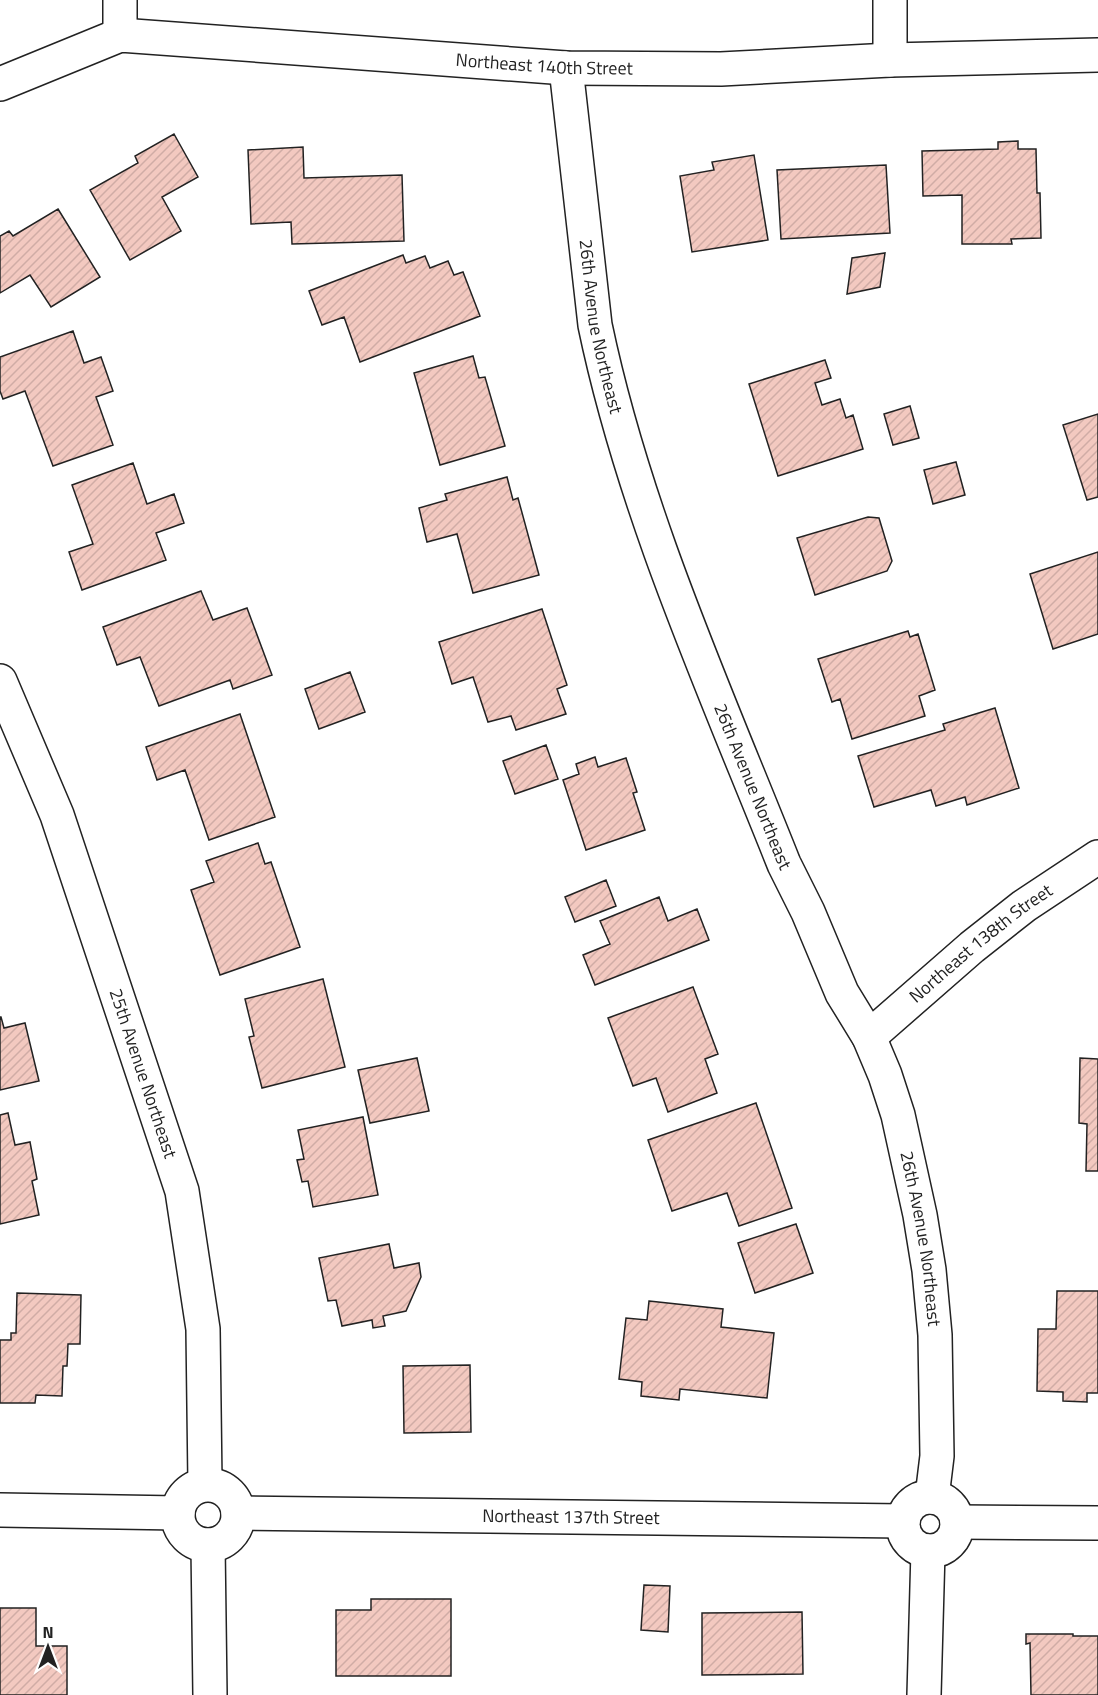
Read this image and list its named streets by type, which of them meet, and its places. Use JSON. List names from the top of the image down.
{
  "streets": {
    "street": [
      "Northeast 140th Street",
      "26th Avenue Northeast",
      "Northeast 138th Street",
      "25th Avenue Northeast",
      "Northeast 137th Street"
    ]
  },
  "crossings": [
    ["Northeast 140th Street", "26th Avenue Northeast"],
    ["26th Avenue Northeast", "Northeast 138th Street"],
    ["26th Avenue Northeast", "Northeast 137th Street"],
    ["25th Avenue Northeast", "Northeast 137th Street"]
  ],
  "north": "top"
}
